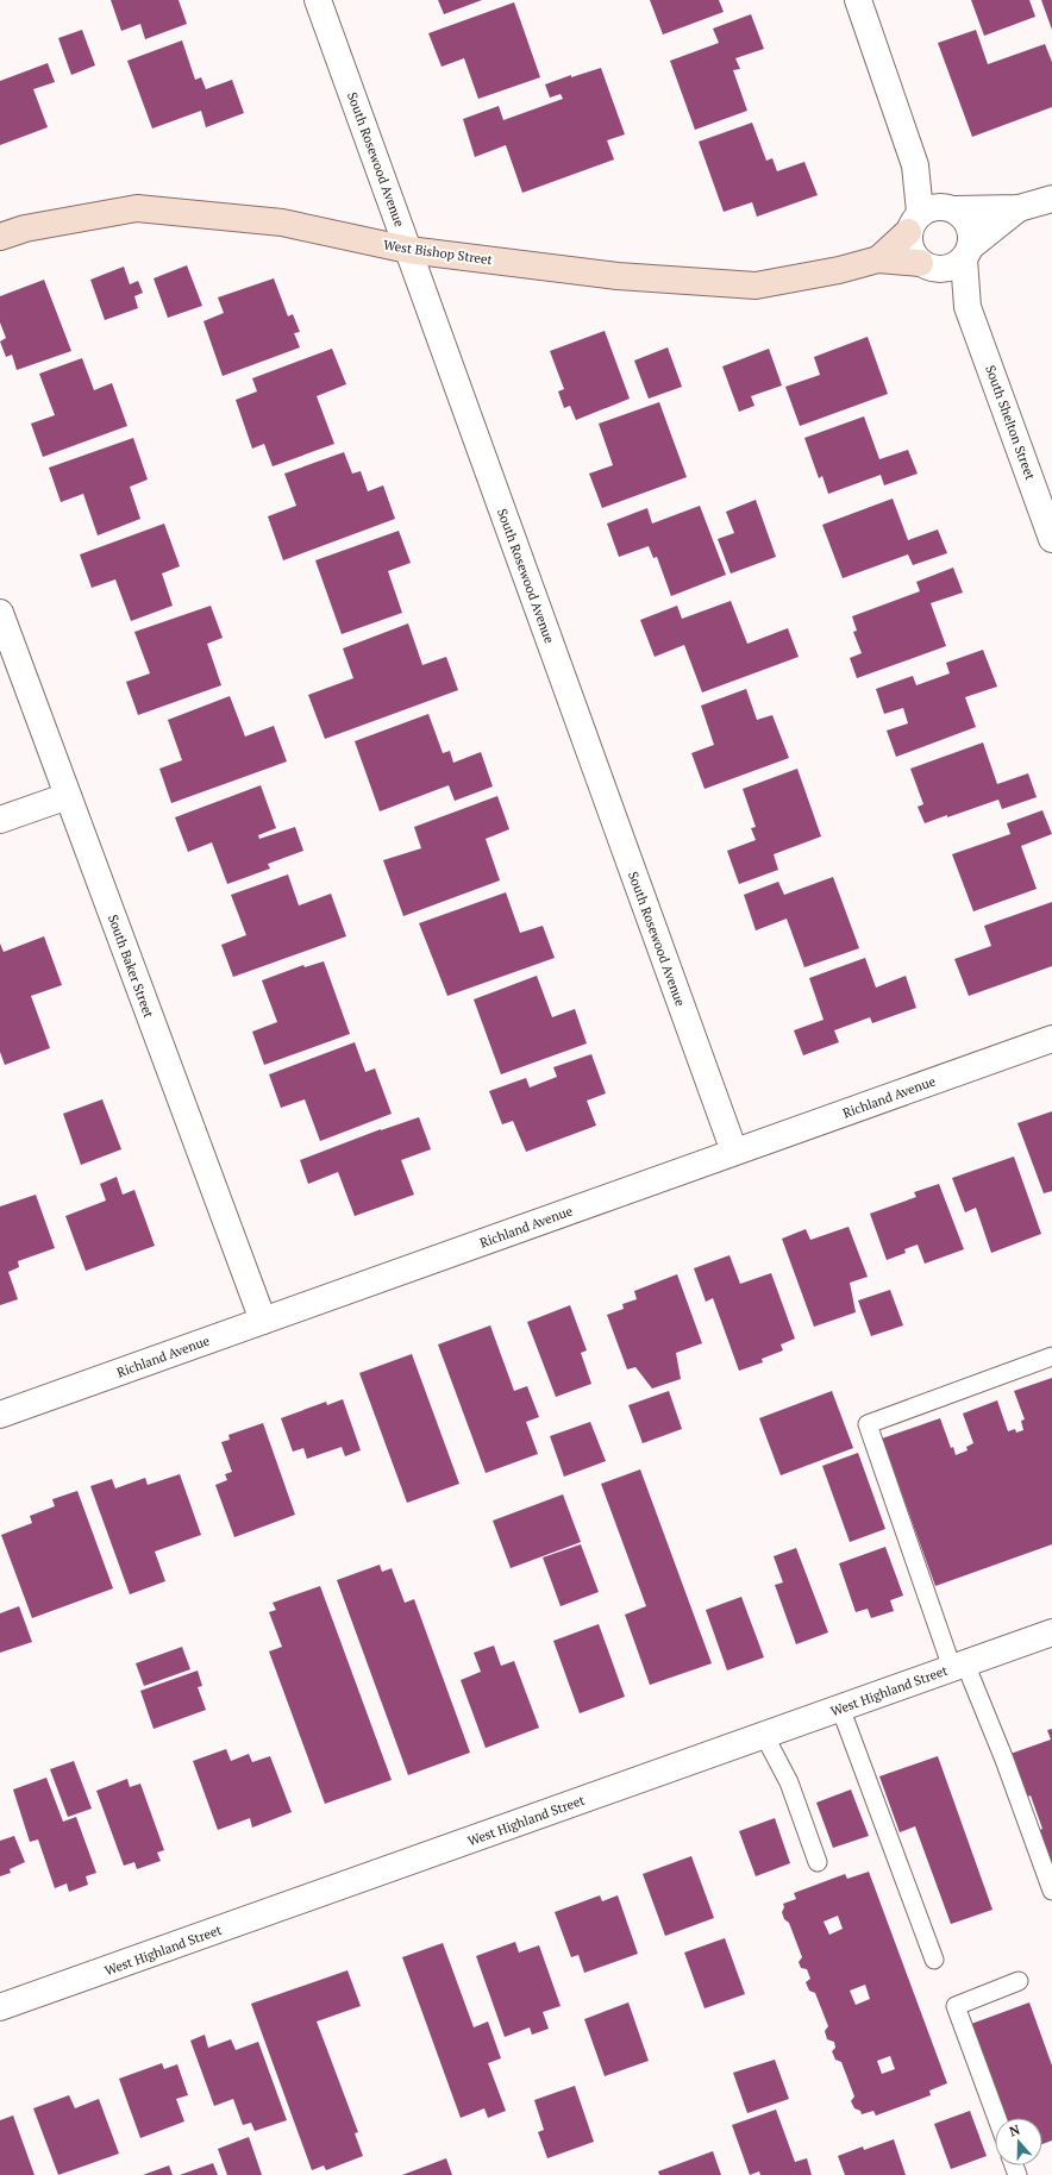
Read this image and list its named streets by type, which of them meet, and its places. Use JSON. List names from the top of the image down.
{
  "streets": {
    "street": [
      "South Rosewood Avenue",
      "West Bishop Street",
      "South Shelton Street",
      "South Baker Street",
      "Richland Avenue",
      "West Highland Street"
    ]
  },
  "crossings": [
    ["South Rosewood Avenue", "West Bishop Street"],
    ["South Rosewood Avenue", "Richland Avenue"],
    ["West Bishop Street", "South Shelton Street"],
    ["South Baker Street", "Richland Avenue"]
  ],
  "north": "top"
}
